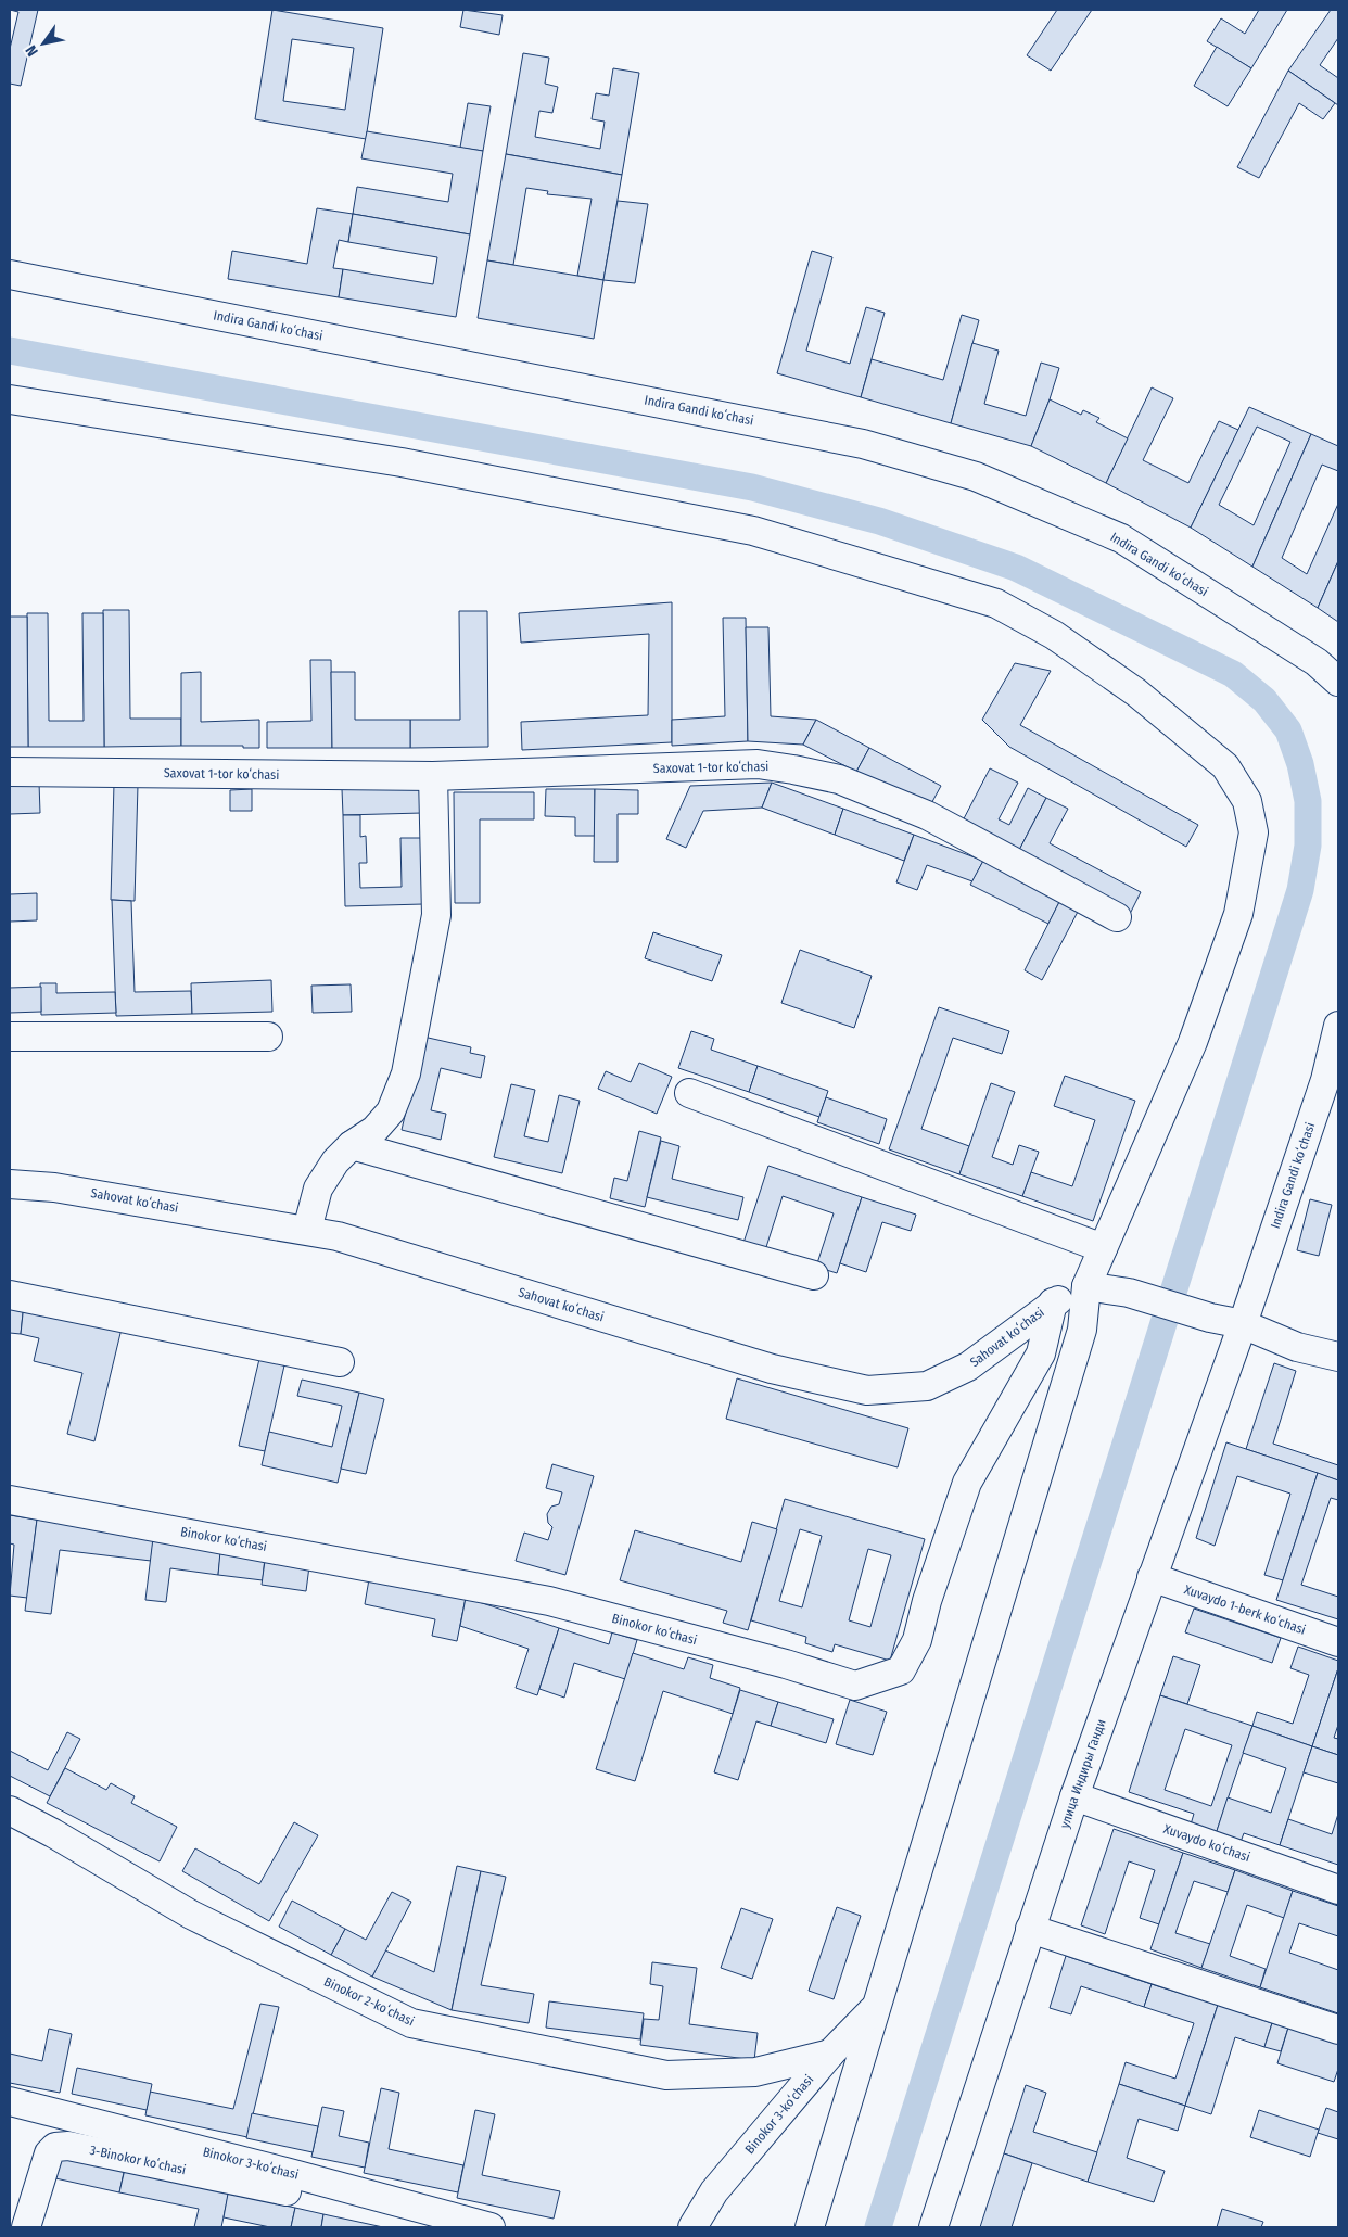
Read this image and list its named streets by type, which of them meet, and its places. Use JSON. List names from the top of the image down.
{
  "streets": {
    "street": [
      "Indira Gandi koʻchasi",
      "Saxovat 1-tor koʻchasi",
      "Sahovat koʻchasi",
      "Binokor koʻchasi",
      "Xuvaydo 1-berk koʻchasi",
      "улица Индиры Ганди",
      "Xuvaydo koʻchasi",
      "Binokor 2-koʻchasi",
      "Binokor 3-koʻchasi",
      "3-Binokor koʻchasi"
    ]
  },
  "crossings": [
    ["Indira Gandi koʻchasi", "улица Индиры Ганди"],
    ["Sahovat koʻchasi", "Binokor koʻchasi"],
    ["Xuvaydo 1-berk koʻchasi", "улица Индиры Ганди"],
    ["улица Индиры Ганди", "Xuvaydo koʻchasi"],
    ["Binokor 2-koʻchasi", "Binokor 3-koʻchasi"],
    ["Binokor 3-koʻchasi", "3-Binokor koʻchasi"]
  ],
  "north": "bottom left"
}
